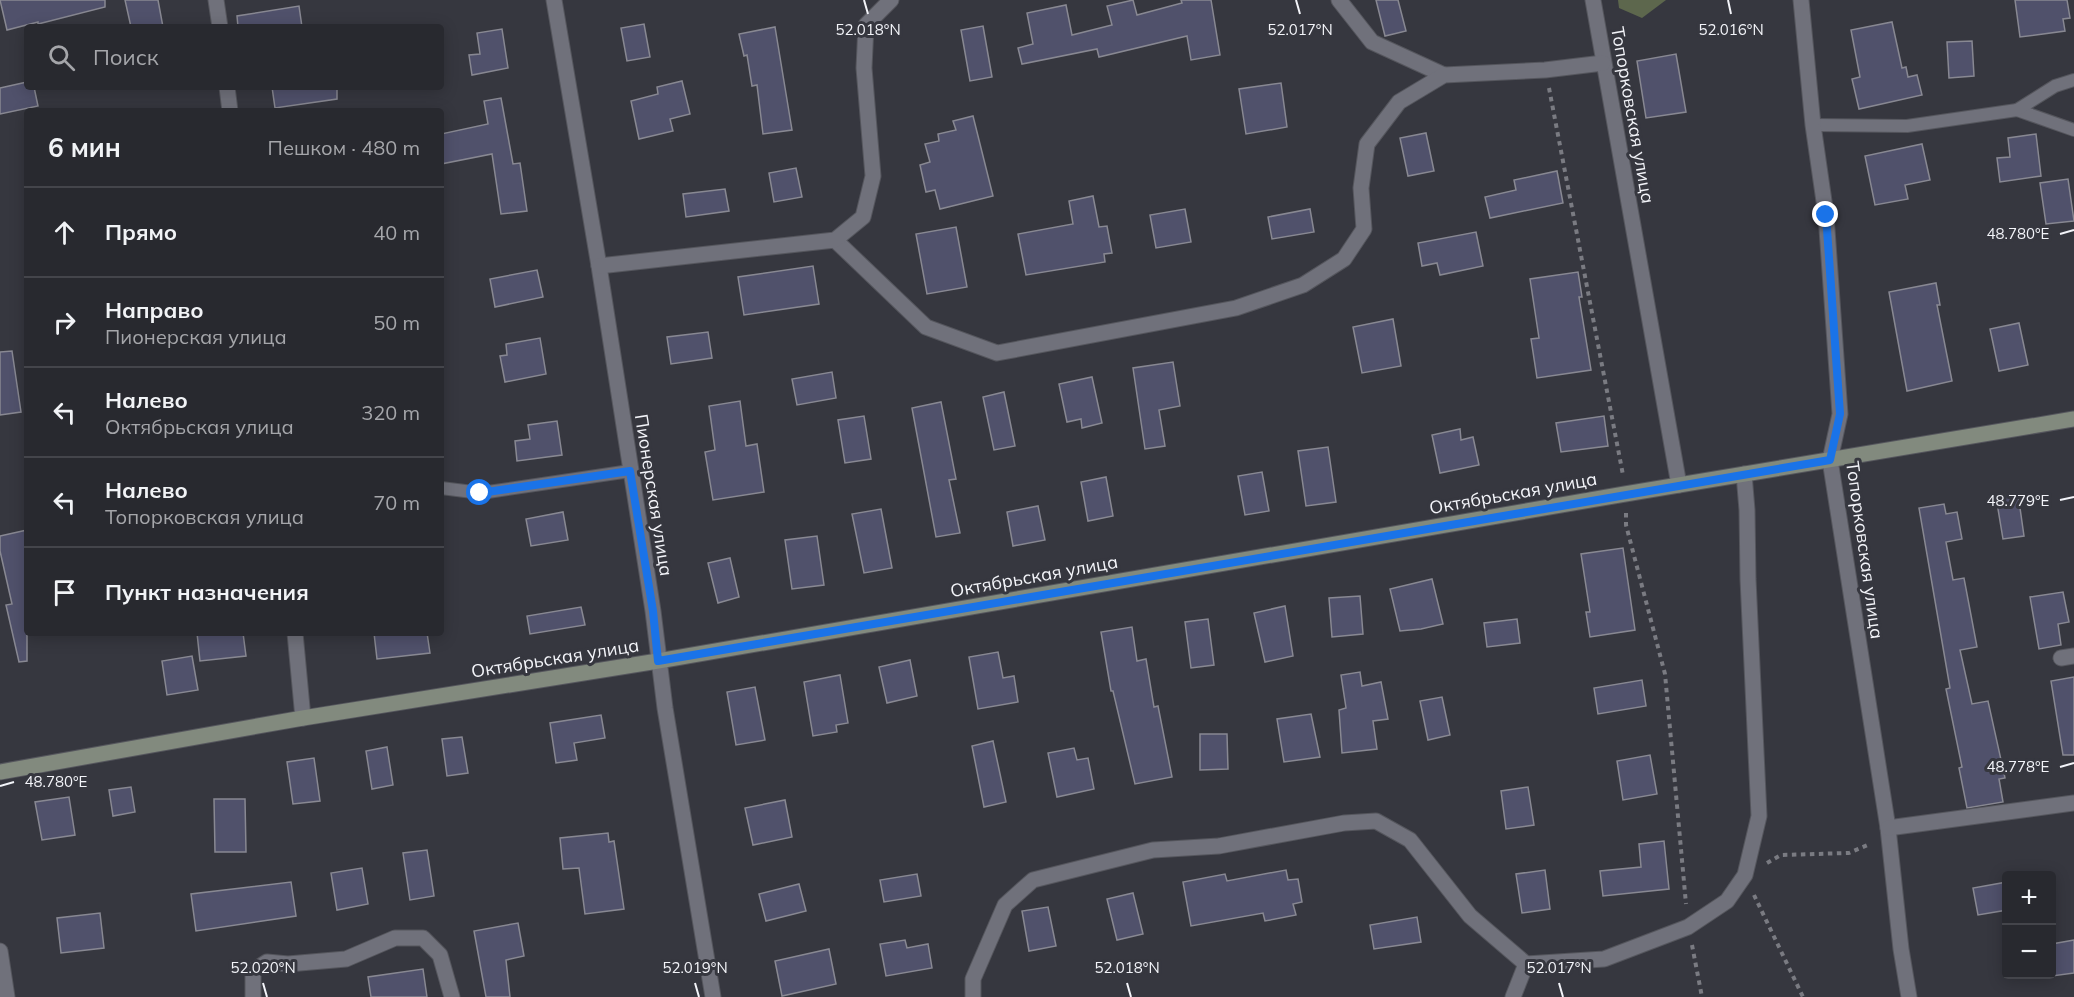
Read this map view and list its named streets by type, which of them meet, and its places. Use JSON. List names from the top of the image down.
{
  "streets": {
    "street": ["Топорковская улица", "Октябрьская улица", "Пионерская улица"]
  },
  "crossings": [
    ["Топорковская улица", "Октябрьская улица"],
    ["Октябрьская улица", "Пионерская улица"]
  ],
  "page": {
    "search": "Поиск",
    "heading": ["6 мин", "Пешком · 480 m"],
    "list": [
      ["Прямо", "40 m"],
      ["Направо", "Пионерская улица", "50 m"],
      ["Налево", "Октябрьская улица", "320 m"],
      ["Налево", "Топорковская улица", "70 m"],
      "Пункт назначения"
    ],
    "map_buttons": ["+", "−"]
  },
  "coordinates": [
    "52.018°N",
    "52.017°N",
    "52.016°N",
    "48.780°E",
    "48.779°E",
    "48.778°E",
    "52.020°N",
    "52.019°N"
  ]
}
